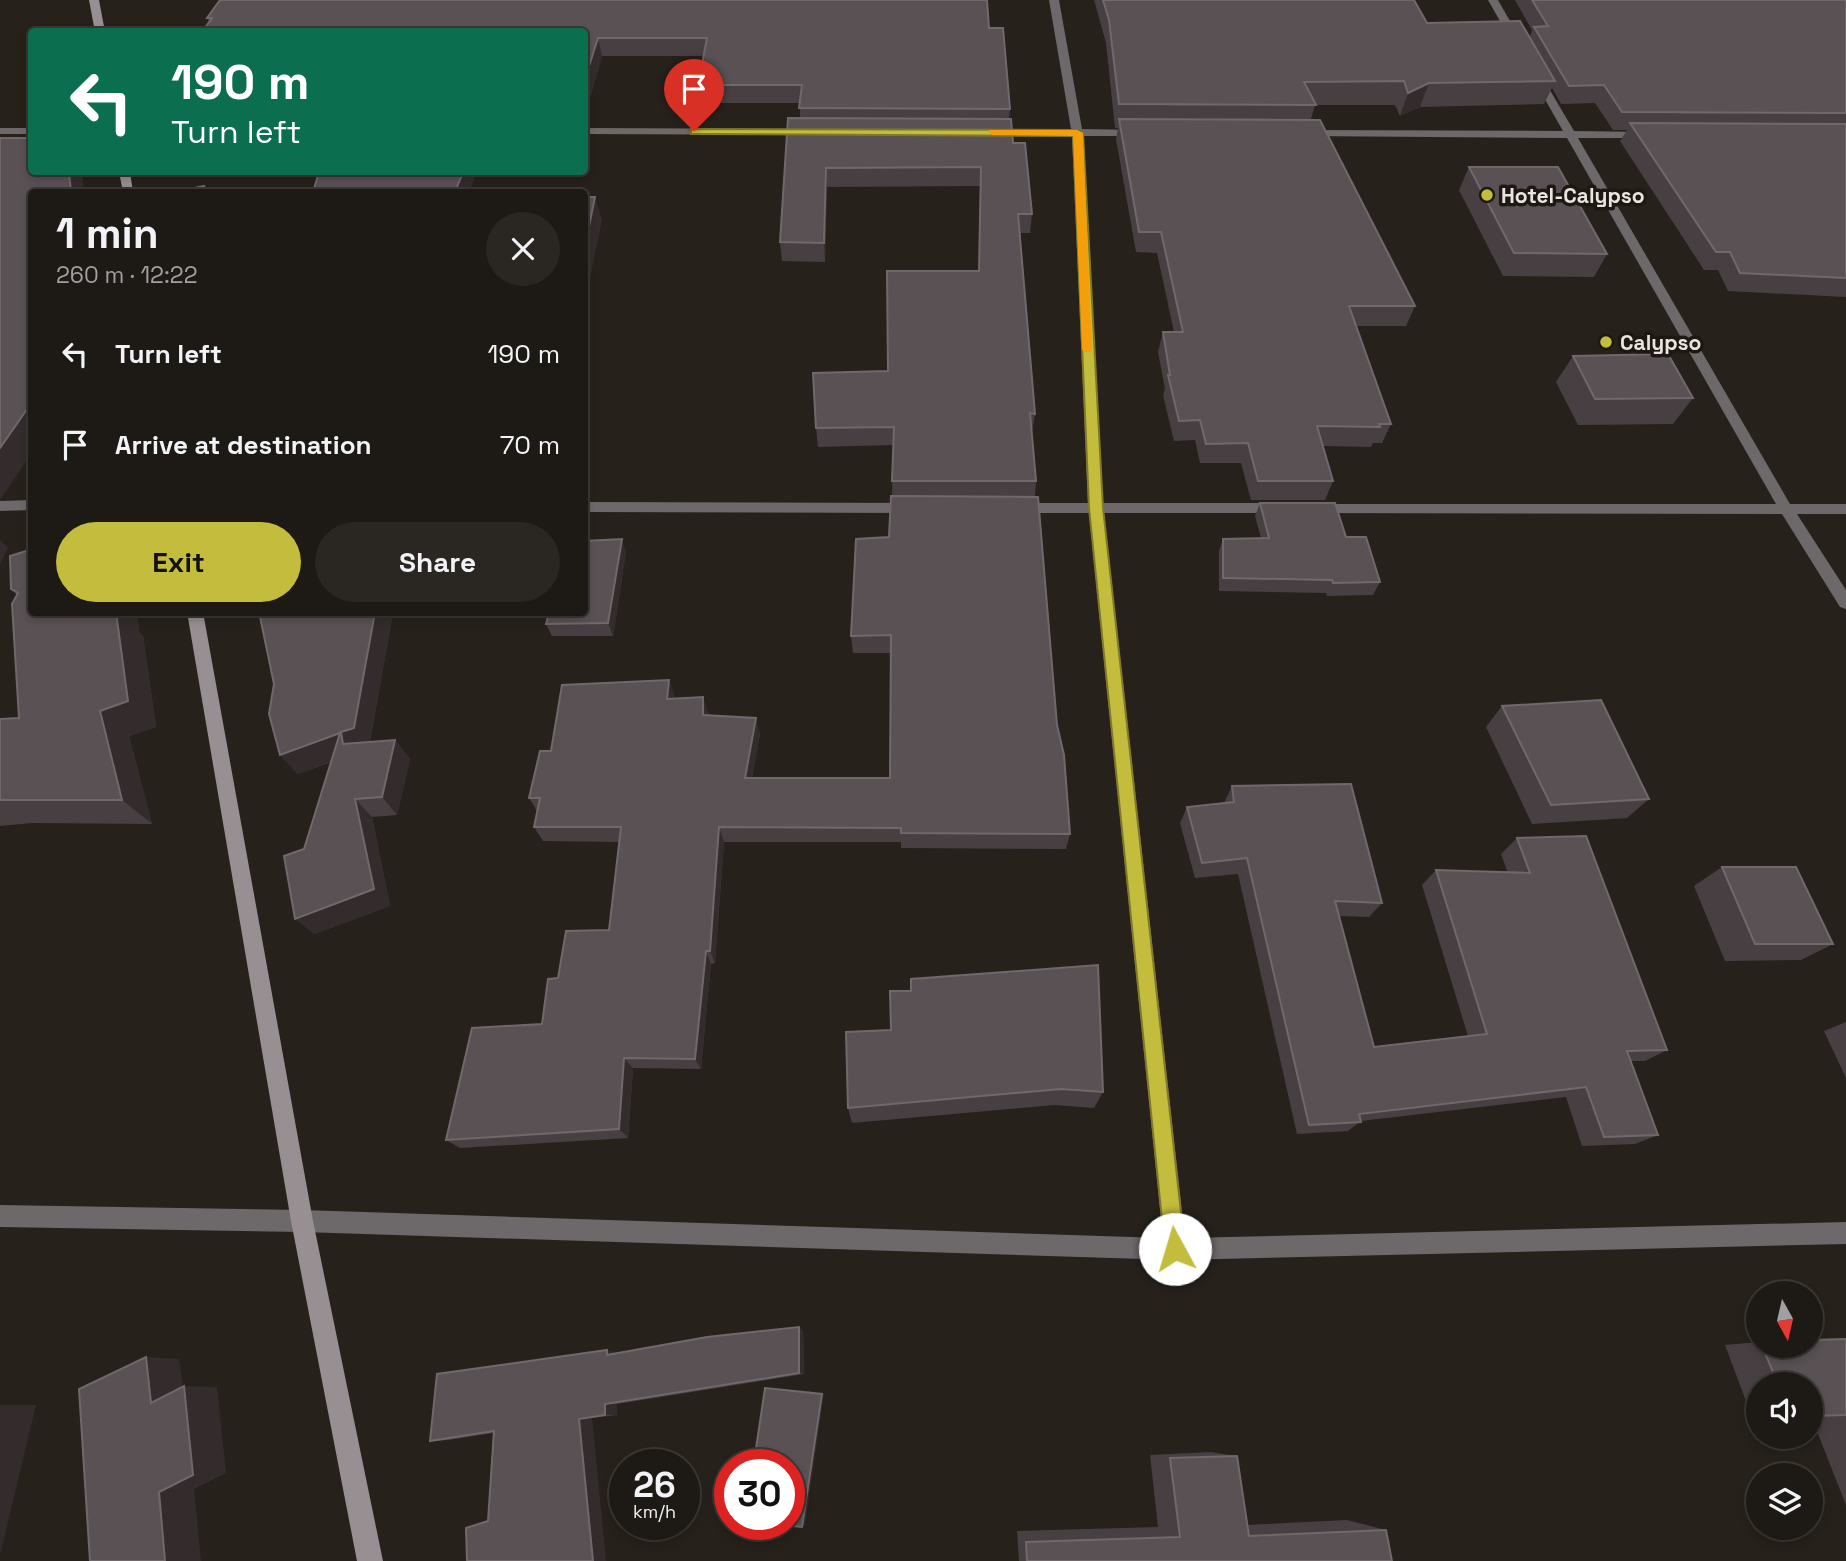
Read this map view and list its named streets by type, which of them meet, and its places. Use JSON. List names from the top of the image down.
{
  "places": ["Hotel-Calypso", "Calypso"],
  "north": "bottom",
  "page": {
    "turn": ["190 m", "Turn left"],
    "heading": ["1 min", "260 m · 12:22"],
    "list": [
      {
        "name": "Turn left",
        "value": "190 m"
      },
      {
        "name": "Arrive at destination",
        "value": "70 m"
      }
    ],
    "buttons": ["Exit", "Share"],
    "speed": "26 km/h",
    "limit": "30"
  }
}
